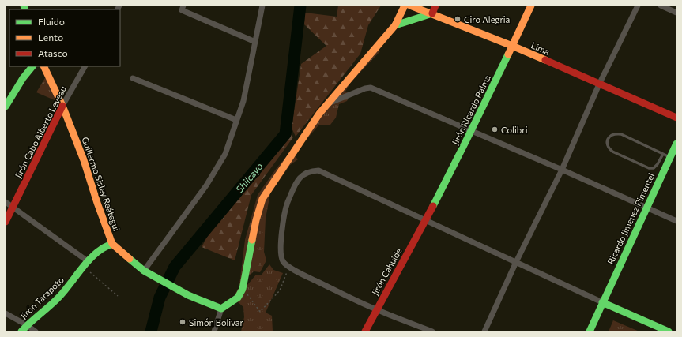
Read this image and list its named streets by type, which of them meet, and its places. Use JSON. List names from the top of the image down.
{
  "streets": {
    "street": [
      "Lima",
      "Jirón Ricardo Palma",
      "Jirón Cabo Alberto Leveau",
      "Guillermo Sisley Reátegui",
      "Ricardo Jimenez Pimentel",
      "Jirón Cahuide",
      "Jirón Tarapoto"
    ]
  },
  "crossings": [
    ["Lima", "Jirón Ricardo Palma"],
    ["Jirón Ricardo Palma", "Jirón Cahuide"],
    ["Jirón Cabo Alberto Leveau", "Guillermo Sisley Reátegui"],
    ["Guillermo Sisley Reátegui", "Jirón Tarapoto"]
  ],
  "water": ["Shilcayo"],
  "places": ["Ciro Alegria", "Colibri", "Simón Bolivar"],
  "legend": ["Fluido", "Lento", "Atasco"]
}
